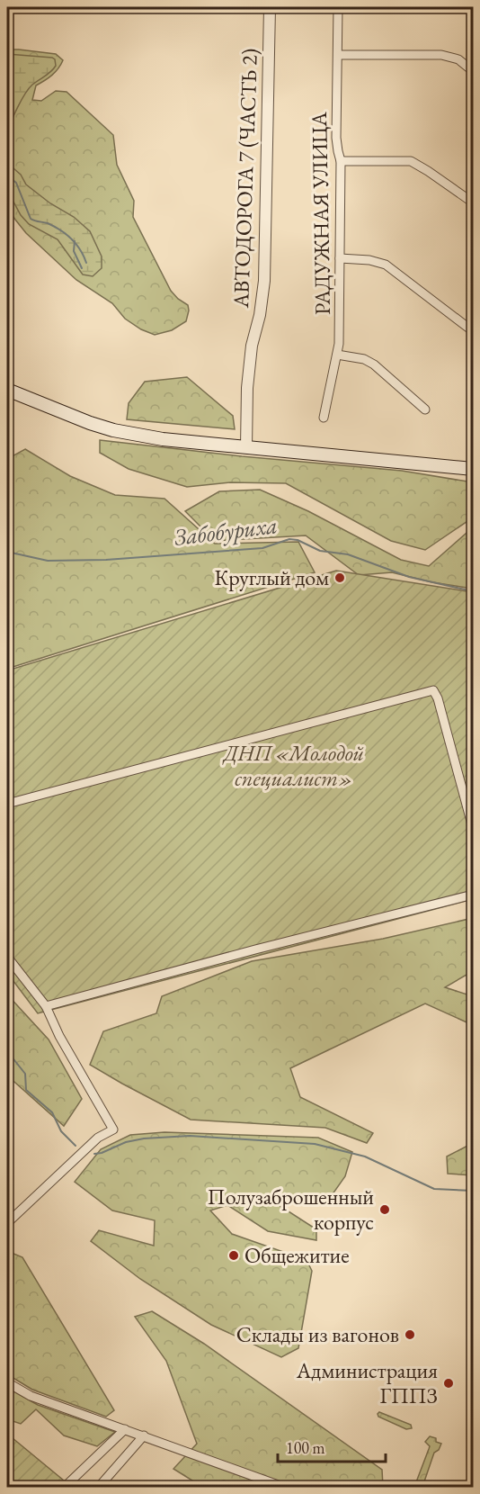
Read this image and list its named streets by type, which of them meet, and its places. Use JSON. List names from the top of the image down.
{
  "streets": {
    "street": ["АВТОДОРОГА 7 (ЧАСТЬ 2)", "РАДУЖНАЯ УЛИЦА"]
  },
  "water": ["Забобуриха"],
  "parks": ["ДНП «Молодой специалист»"],
  "places": [
    "Круглый дом",
    "Полузаброшенный корпус",
    "Общежитие",
    "Склады из вагонов",
    "Администрация ГППЗ"
  ],
  "scale_bar": "100 m"
}
